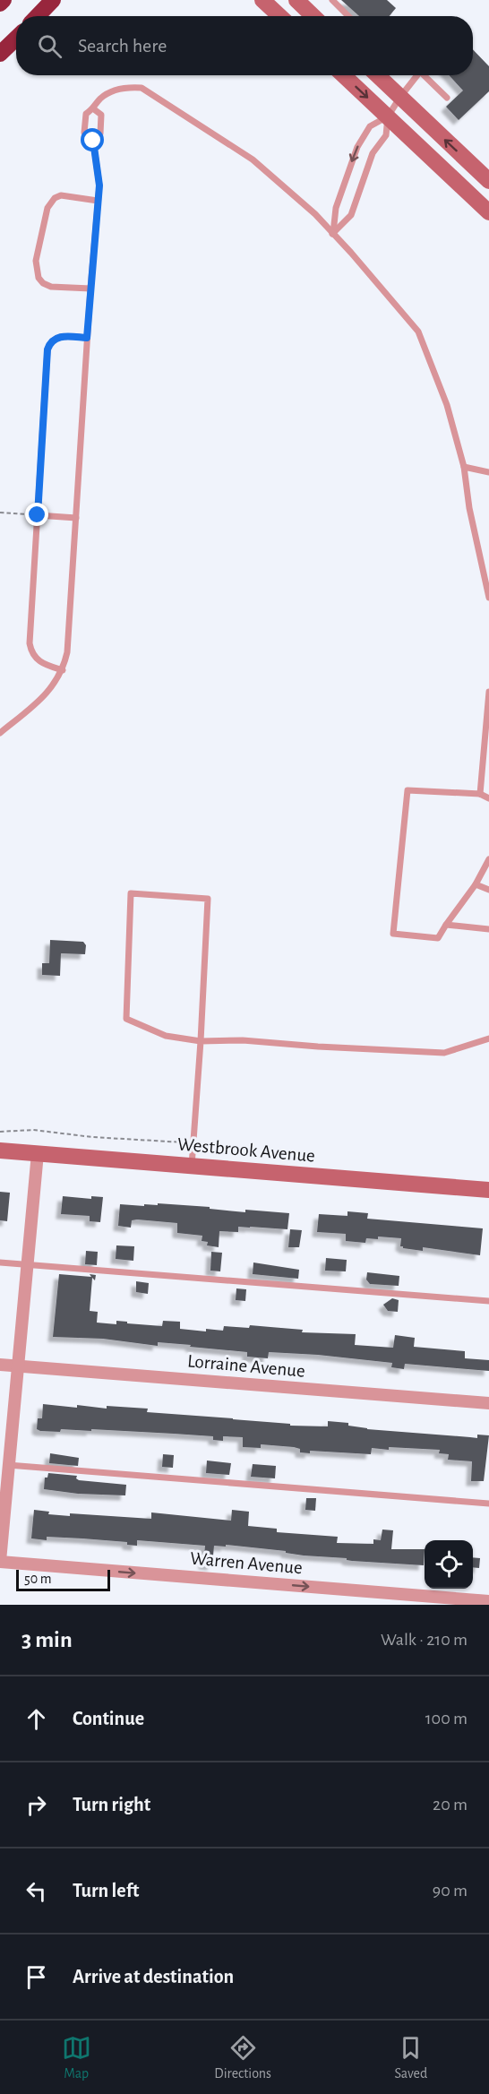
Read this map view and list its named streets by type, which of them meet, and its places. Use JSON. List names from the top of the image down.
{
  "streets": {
    "street": ["Westbrook Avenue", "Lorraine Avenue", "Warren Avenue"]
  },
  "one_way": ["Warren Avenue"],
  "scale_bar": "50 m",
  "page": {
    "search": "Search here",
    "scale": "50 m",
    "heading": ["3 min", "Walk · 210 m"],
    "list": [
      ["Continue", "100 m"],
      ["Turn right", "20 m"],
      ["Turn left", "90 m"],
      "Arrive at destination"
    ],
    "nav": ["Map", "Directions", "Saved"]
  }
}
